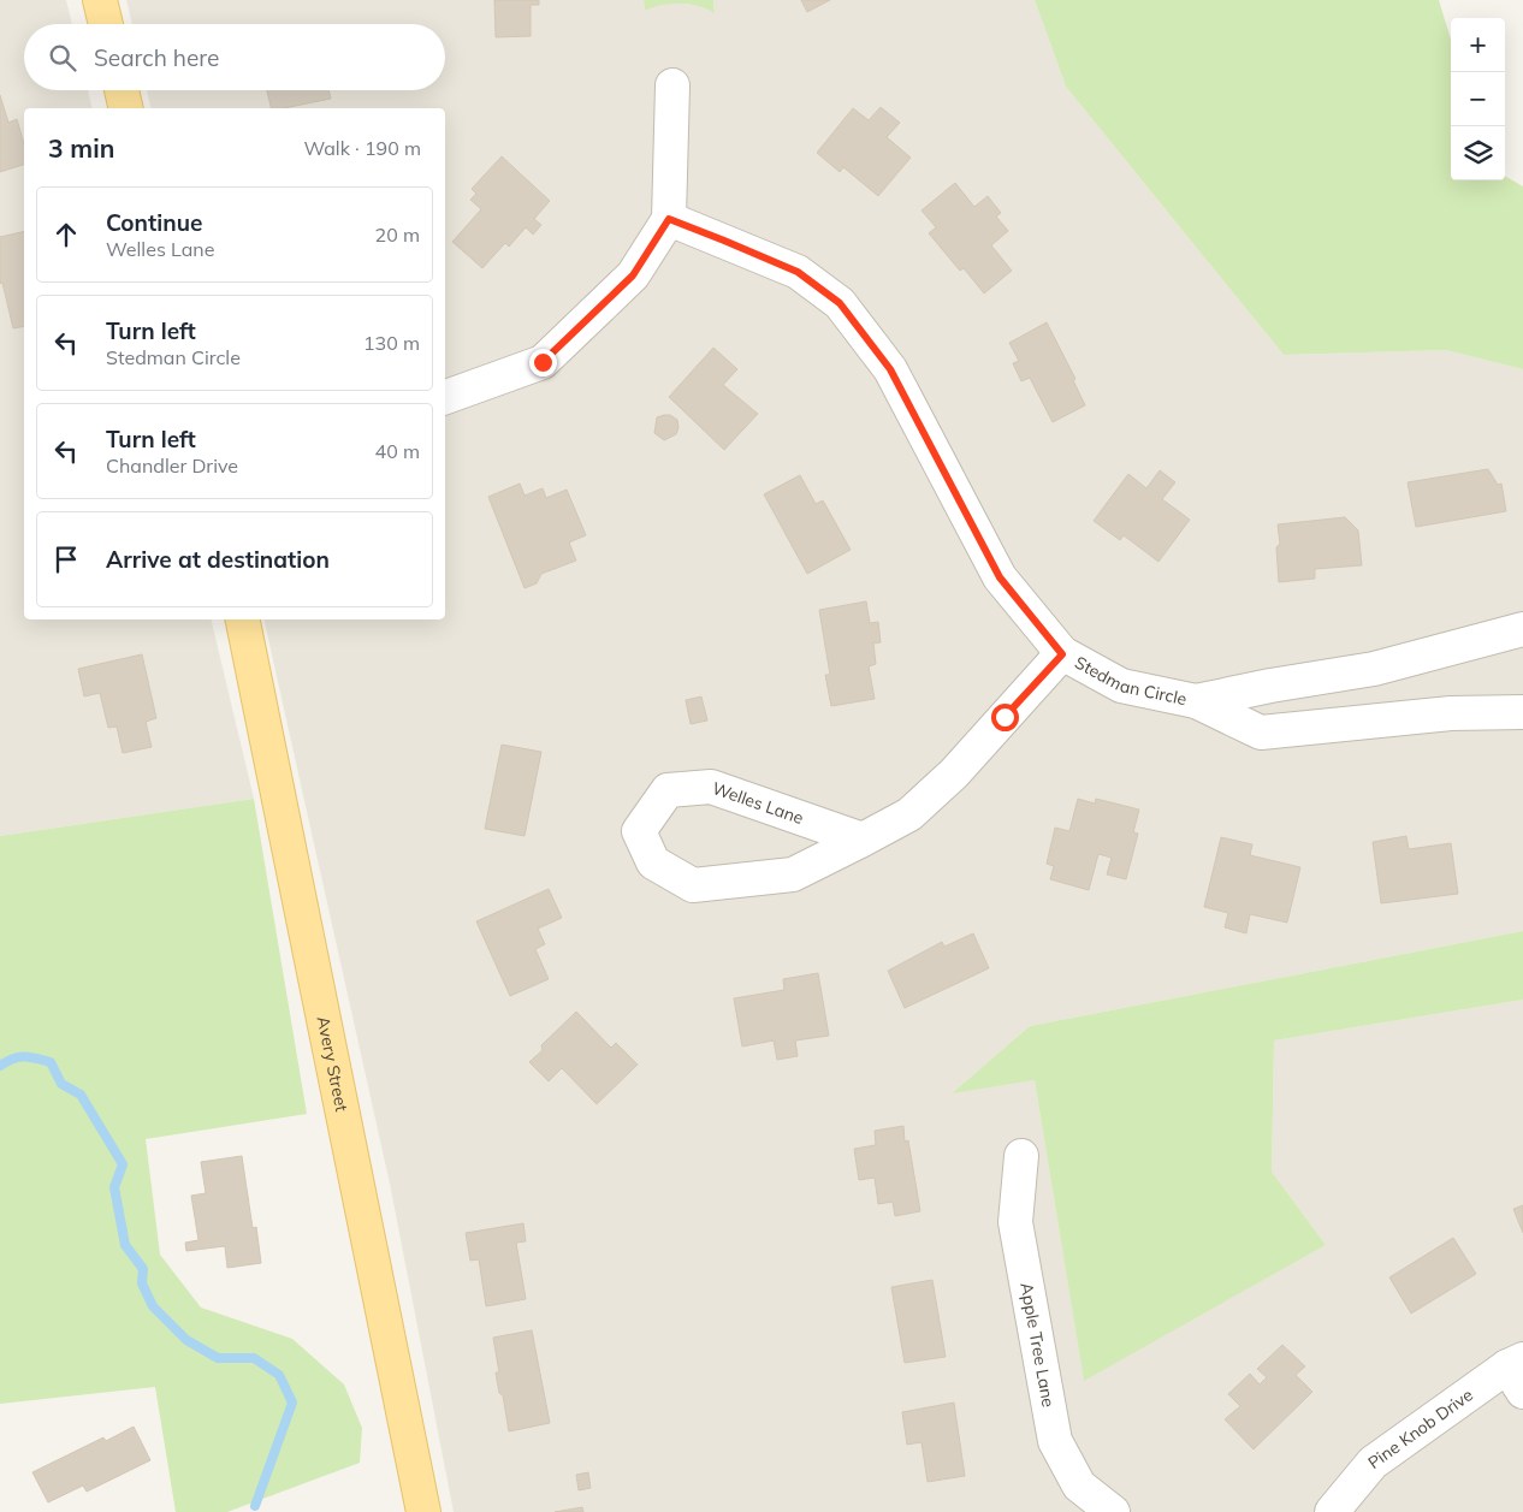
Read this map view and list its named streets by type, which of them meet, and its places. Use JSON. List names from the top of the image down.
{
  "streets": {
    "main road": ["Avery Street"],
    "street": [
      "Stedman Circle",
      "Welles Lane",
      "Apple Tree Lane",
      "Pine Knob Drive"
    ]
  },
  "crossings": [
    ["Stedman Circle", "Welles Lane"]
  ],
  "page": {
    "map_buttons": ["+", "−"],
    "search": "Search here",
    "heading": ["3 min", "Walk · 190 m"],
    "list": [
      ["Continue", "Welles Lane", "20 m"],
      ["Turn left", "Stedman Circle", "130 m"],
      ["Turn left", "Chandler Drive", "40 m"],
      "Arrive at destination"
    ]
  }
}
